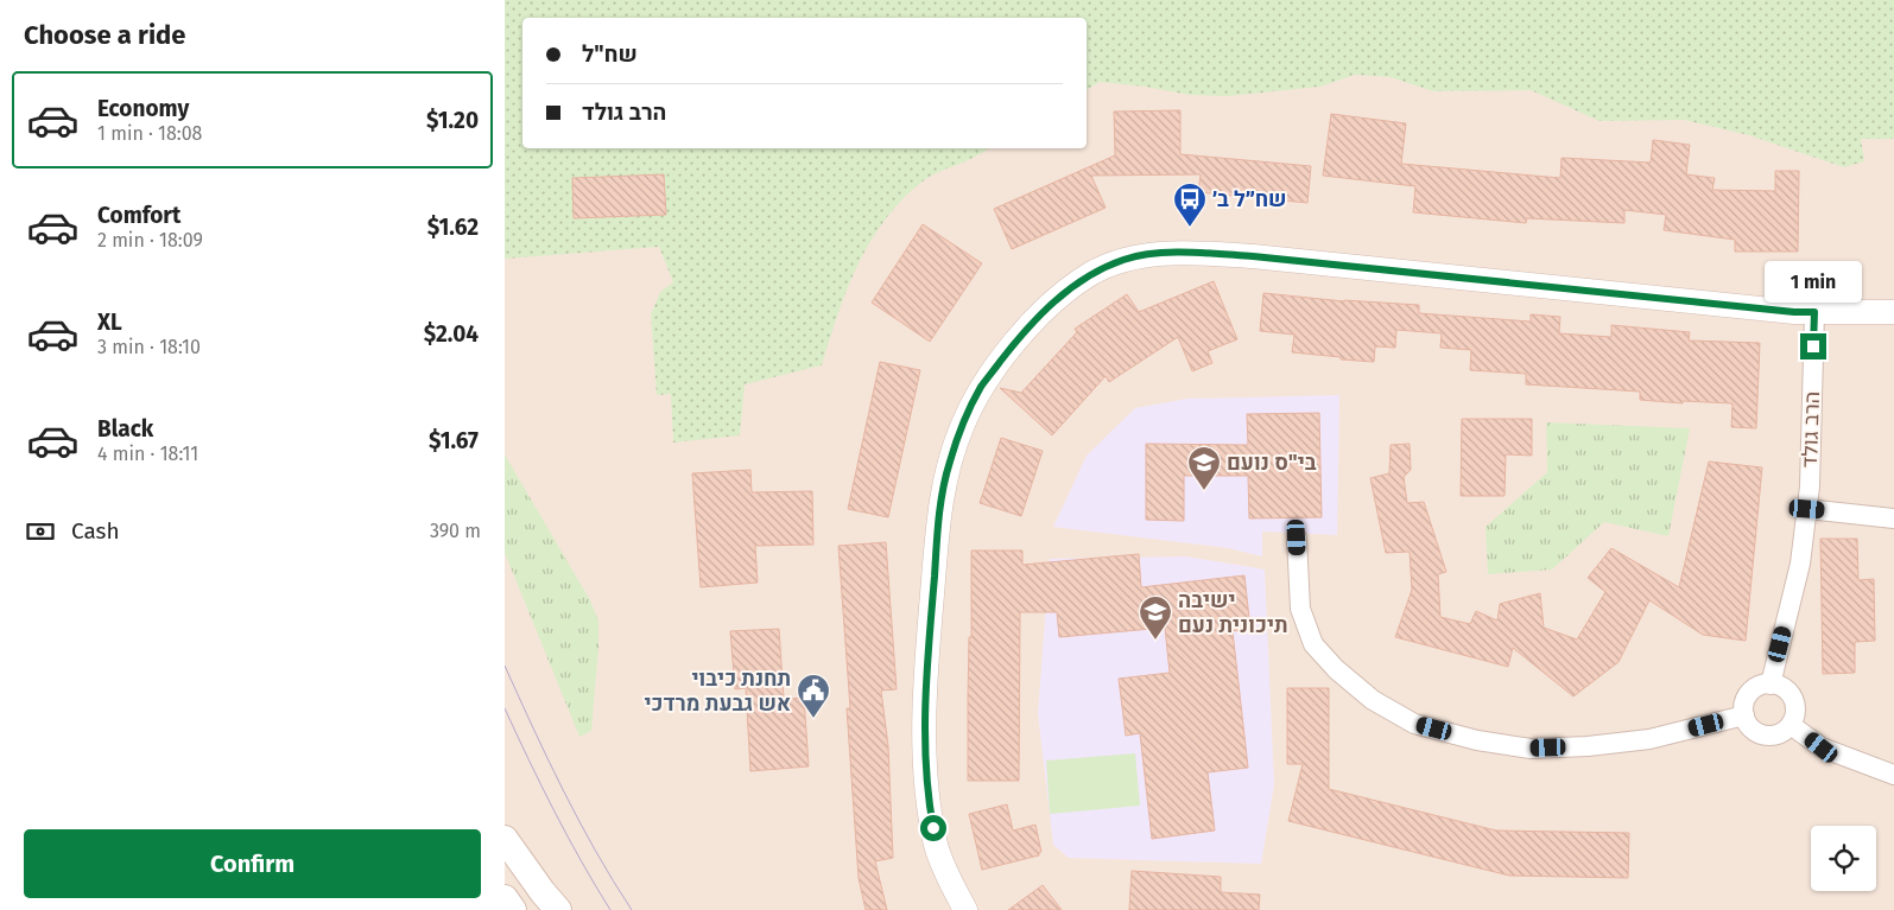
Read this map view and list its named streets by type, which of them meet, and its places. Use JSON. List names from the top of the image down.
{
  "streets": {
    "street": ["הרב גולד"]
  },
  "places": {
    "bus stop": ["שח״ל ב׳"],
    "school or university": ["בי\"ס נועם", "ישיבה תיכונית נעם"],
    "public building": ["תחנת כיבוי אש גבעת מרדכי"]
  },
  "page": {
    "heading": "Choose a ride",
    "banner": ["שח\"ל", "הרב גולד"],
    "list": [
      {
        "name": "Economy",
        "note": "1 min · 18:08",
        "value": "$1.20"
      },
      {
        "name": "Comfort",
        "note": "2 min · 18:09",
        "value": "$1.62"
      },
      {
        "name": "XL",
        "note": "3 min · 18:10",
        "value": "$2.04"
      },
      {
        "name": "Black",
        "note": "4 min · 18:11",
        "value": "$1.67"
      }
    ],
    "bubble": "1 min",
    "pay": ["Cash", "390 m"],
    "buttons": "Confirm"
  }
}
